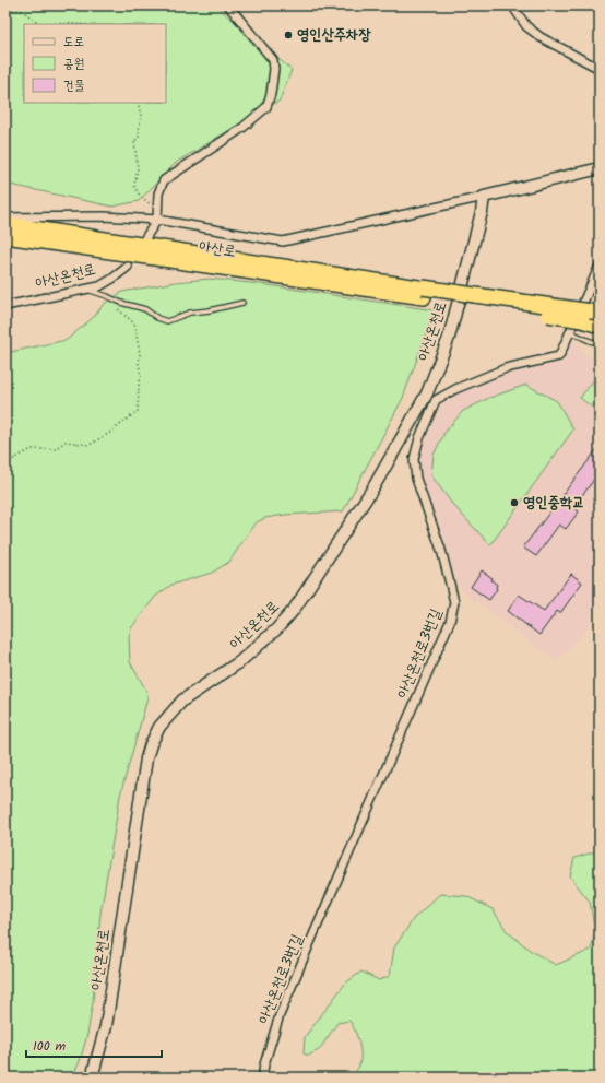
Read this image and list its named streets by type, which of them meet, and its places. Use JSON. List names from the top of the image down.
{
  "streets": {
    "highway": ["아산로"],
    "main road": ["아산온천로"],
    "street": ["아산온천로3번길"]
  },
  "crossings": [
    ["아산온천로", "아산온천로3번길"]
  ],
  "places": ["영인산주차장", "영인중학교"],
  "legend": ["도로", "공원", "건물"],
  "scale_bar": "100 m"
}
